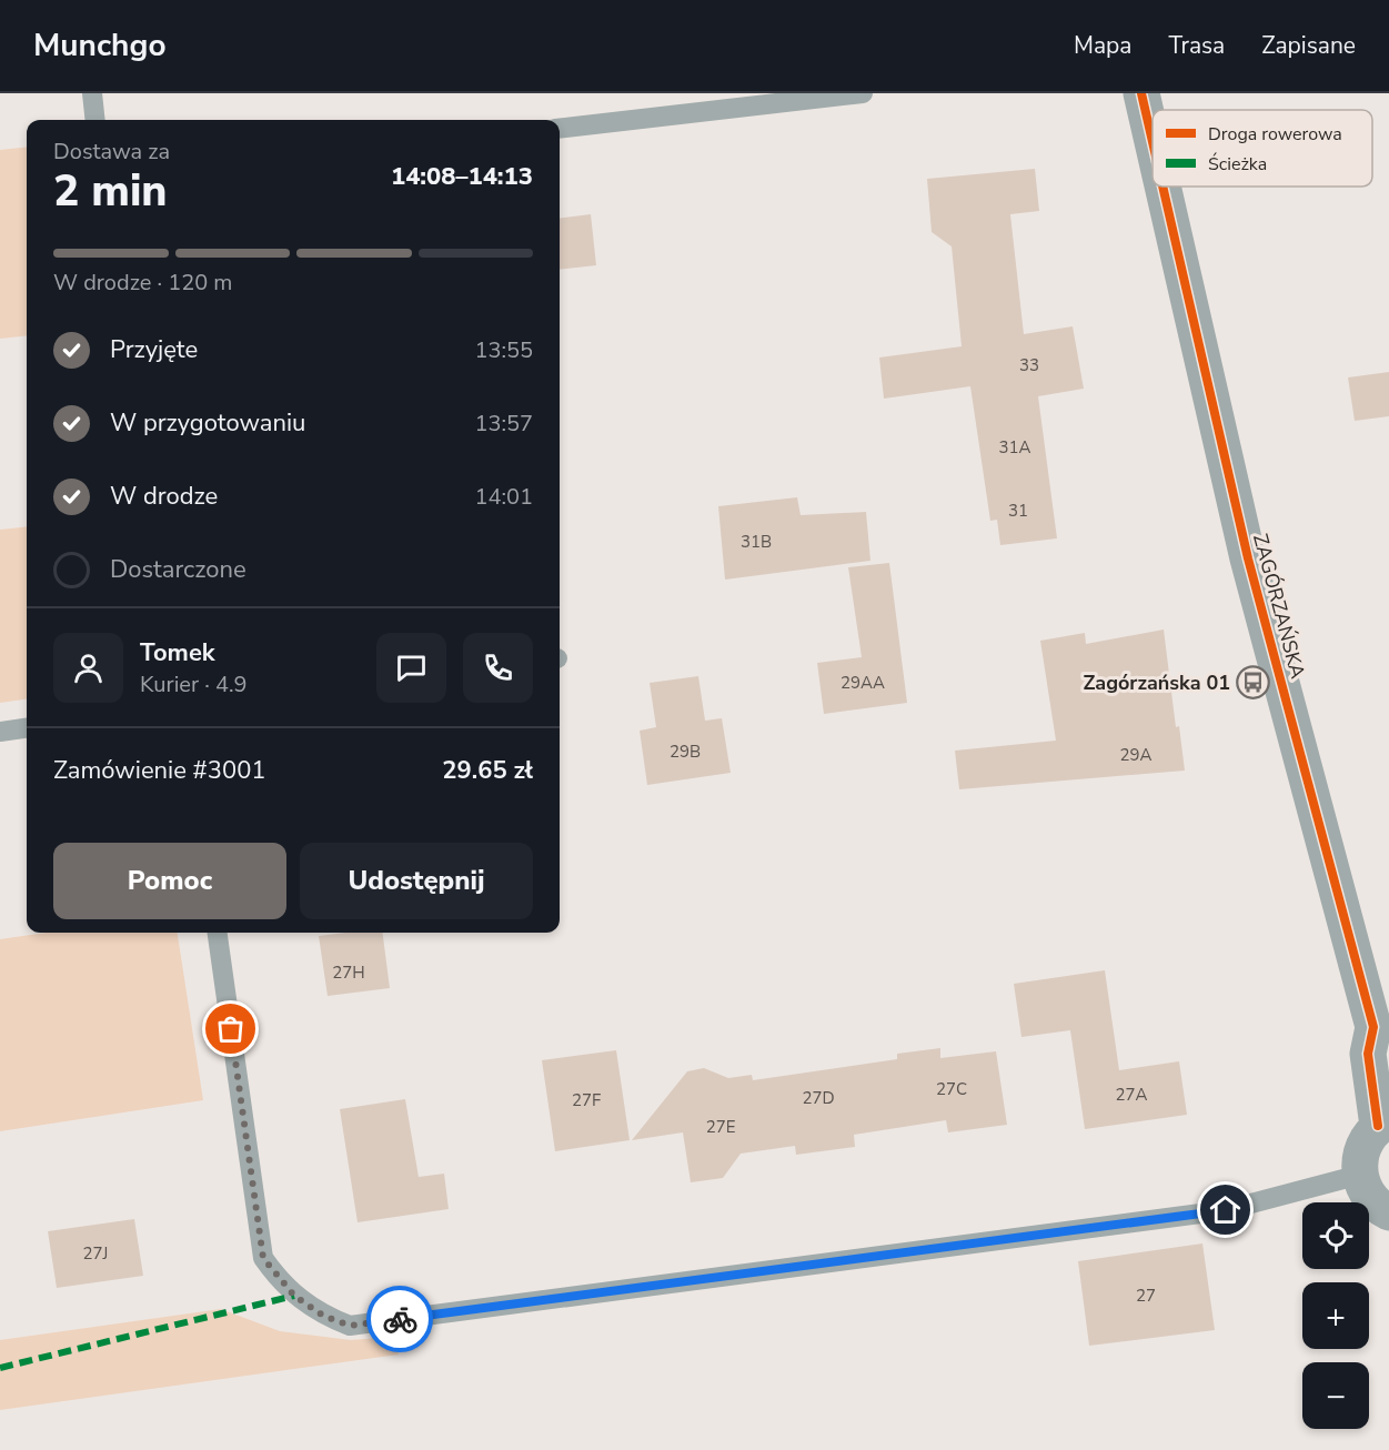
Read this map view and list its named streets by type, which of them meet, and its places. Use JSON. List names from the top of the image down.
{
  "streets": {
    "street": ["ZAGÓRZAŃSKA"]
  },
  "places": {
    "bus stop": ["Zagórzańska 01"]
  },
  "house_numbers": [
    "33",
    "31A",
    "31",
    "31B",
    "29AA",
    "29B",
    "29A",
    "27H",
    "27C",
    "27A",
    "27D",
    "27F",
    "27E",
    "27J",
    "27"
  ],
  "legend": ["Droga rowerowa", "Ścieżka"],
  "page": {
    "header": "Munchgo",
    "nav": ["Mapa", "Trasa", "Zapisane"],
    "heading": ["2 min", "Dostawa za", "14:08–14:13"],
    "panel": [
      "Tomek",
      "Kurier · 4.9",
      "Zamówienie #3001",
      "29.65 zł"
    ],
    "bar": "W drodze · 120 m",
    "list": [
      ["Przyjęte", "13:55"],
      ["W przygotowaniu", "13:57"],
      ["W drodze", "14:01"],
      "Dostarczone"
    ],
    "buttons": ["Pomoc", "Udostępnij"],
    "map_buttons": ["+", "−"]
  }
}
